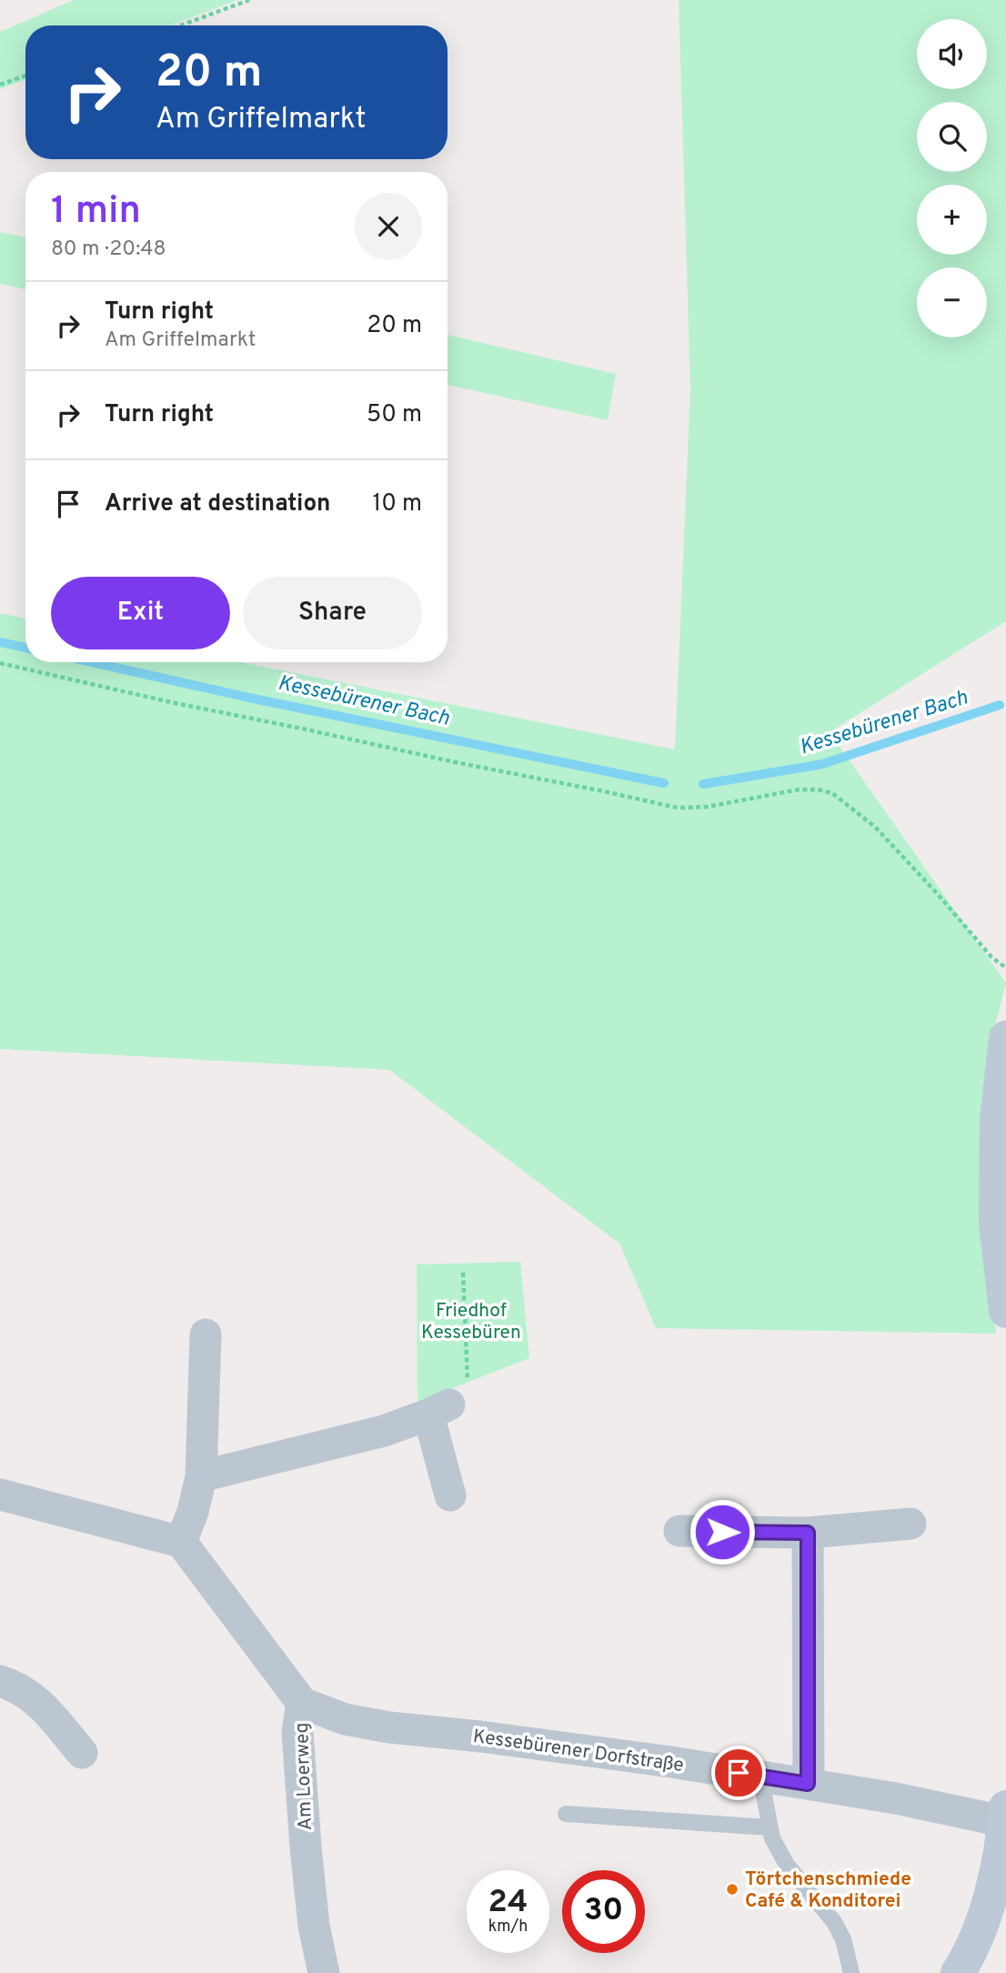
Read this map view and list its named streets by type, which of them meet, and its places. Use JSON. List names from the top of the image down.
{
  "streets": {
    "street": ["Kessebürener Dorfstraße", "Am Loerweg"]
  },
  "crossings": [
    ["Kessebürener Dorfstraße", "Am Loerweg"]
  ],
  "water": ["Kessebürener Bach"],
  "parks": ["Friedhof Kessebüren"],
  "places": ["Törtchenschmiede Café & Konditorei"],
  "page": {
    "map_buttons": ["+", "−"],
    "turn": ["20 m", "Am Griffelmarkt"],
    "heading": ["1 min", "80 m · 20:48"],
    "list": [
      {
        "name": "Turn right",
        "note": "Am Griffelmarkt",
        "value": "20 m"
      },
      {
        "name": "Turn right",
        "value": "50 m"
      },
      {
        "name": "Arrive at destination",
        "value": "10 m"
      }
    ],
    "buttons": ["Exit", "Share"],
    "speed": "24 km/h",
    "limit": "30"
  }
}
